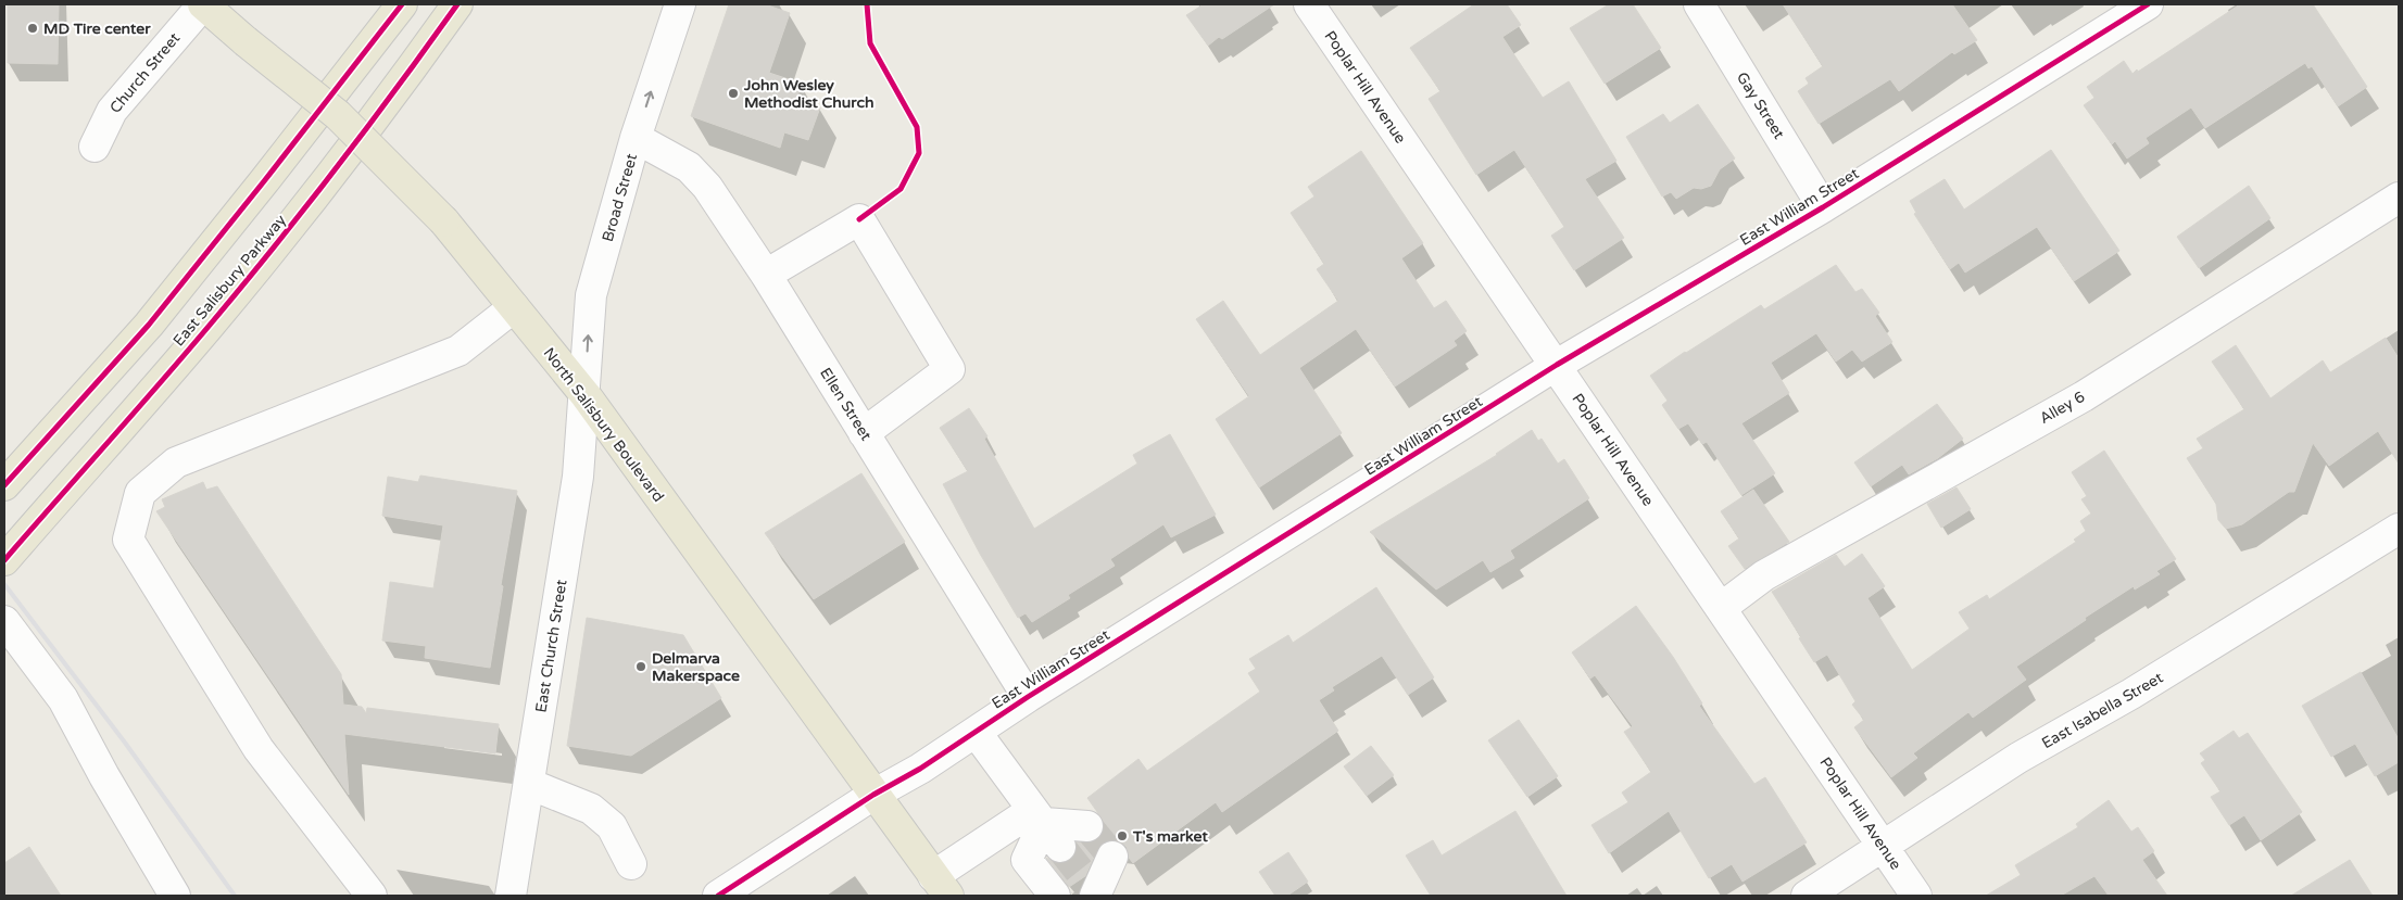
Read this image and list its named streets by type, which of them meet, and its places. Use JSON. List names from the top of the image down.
{
  "streets": {
    "main road": ["East Salisbury Parkway", "North Salisbury Boulevard"],
    "street": [
      "Church Street",
      "Poplar Hill Avenue",
      "Gay Street",
      "Broad Street",
      "East William Street",
      "Ellen Street",
      "Alley 6",
      "East Church Street",
      "East Isabella Street"
    ]
  },
  "crossings": [
    ["Church Street", "North Salisbury Boulevard"],
    ["Poplar Hill Avenue", "East William Street"],
    ["Poplar Hill Avenue", "Alley 6"],
    ["Poplar Hill Avenue", "East Isabella Street"],
    ["Gay Street", "East William Street"],
    ["Broad Street", "Ellen Street"],
    ["Broad Street", "North Salisbury Boulevard"],
    ["Broad Street", "East Church Street"],
    ["East William Street", "Ellen Street"],
    ["East William Street", "North Salisbury Boulevard"],
    ["North Salisbury Boulevard", "East Church Street"]
  ],
  "one_way": ["Broad Street"],
  "places": [
    "MD Tire center",
    "John Wesley Methodist Church",
    "Delmarva Makerspace",
    "T's market"
  ]
}
